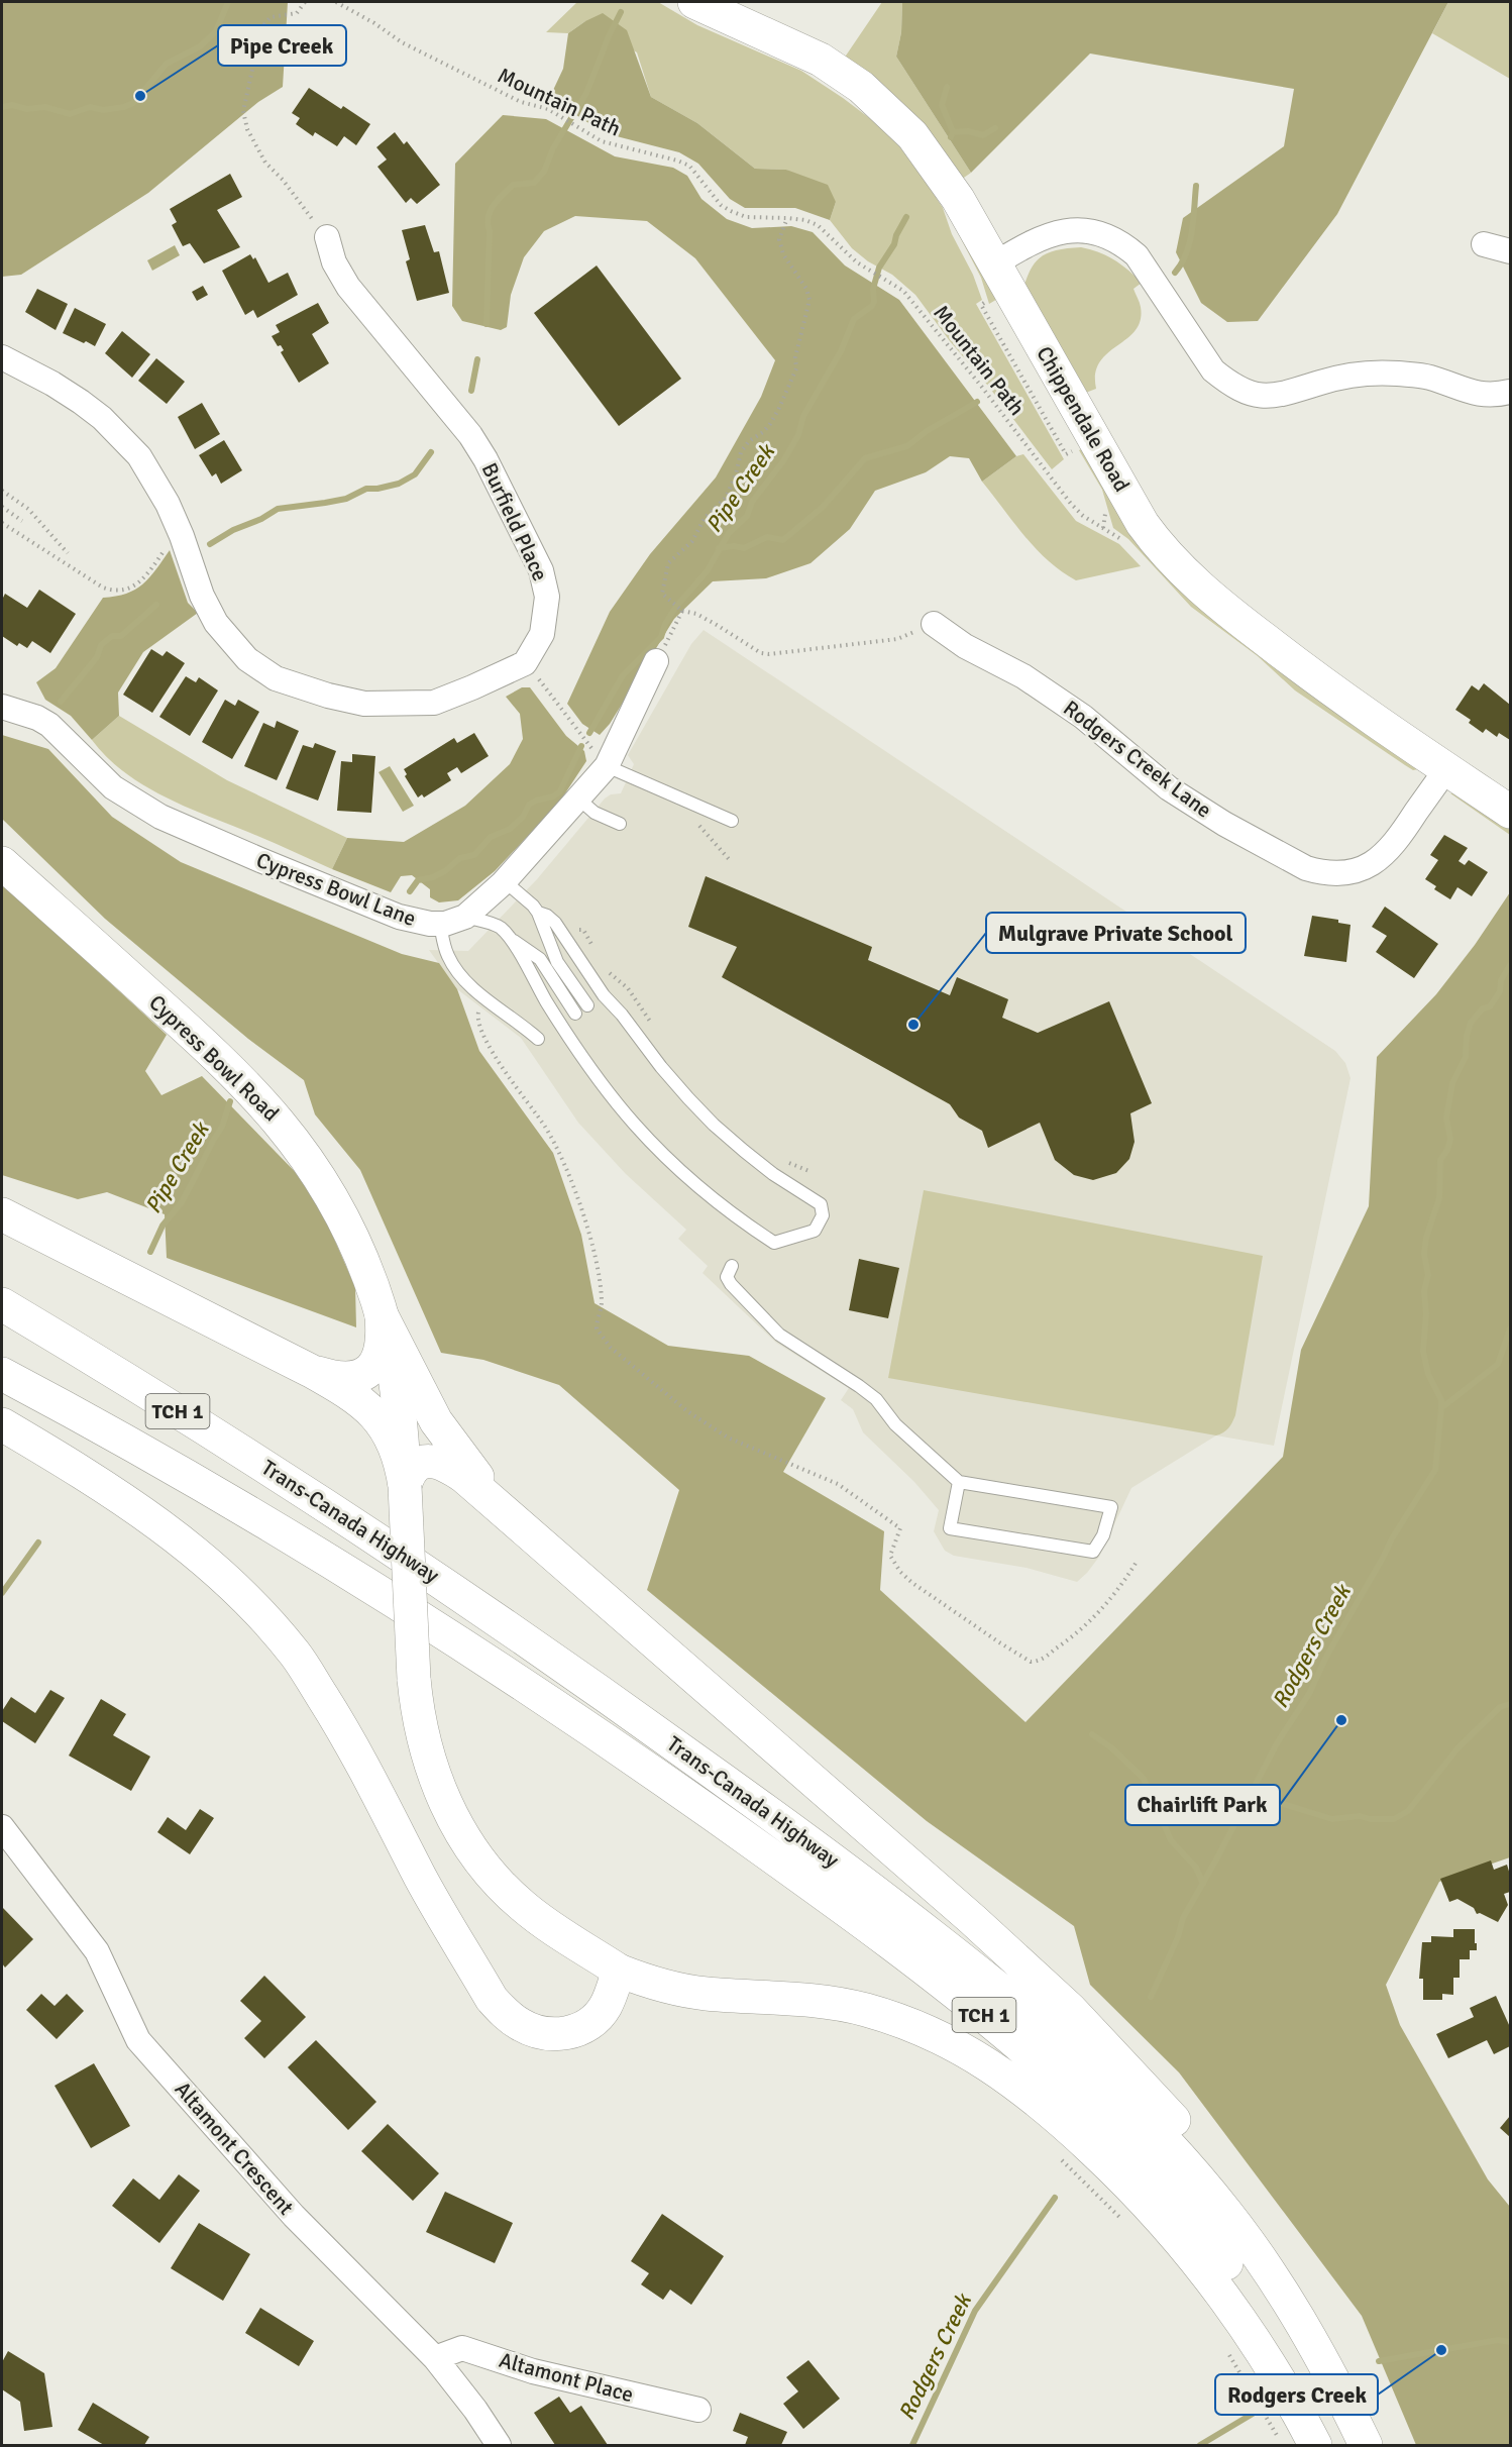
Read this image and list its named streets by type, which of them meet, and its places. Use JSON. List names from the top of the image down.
{
  "streets": {
    "main road": [
      "Chippendale Road",
      "Cypress Bowl Road",
      "TCH 1",
      "Trans-Canada Highway"
    ],
    "street": [
      "Burfield Place",
      "Rodgers Creek Lane",
      "Cypress Bowl Lane",
      "Altamont Crescent",
      "Altamont Place"
    ],
    "path": ["Mountain Path"]
  },
  "crossings": [
    ["Chippendale Road", "Rodgers Creek Lane"],
    ["Altamont Crescent", "Altamont Place"]
  ],
  "water": ["Pipe Creek", "Rodgers Creek"],
  "places": [
    "Pipe Creek",
    "Mulgrave Private School",
    "Chairlift Park",
    "Rodgers Creek"
  ]
}
